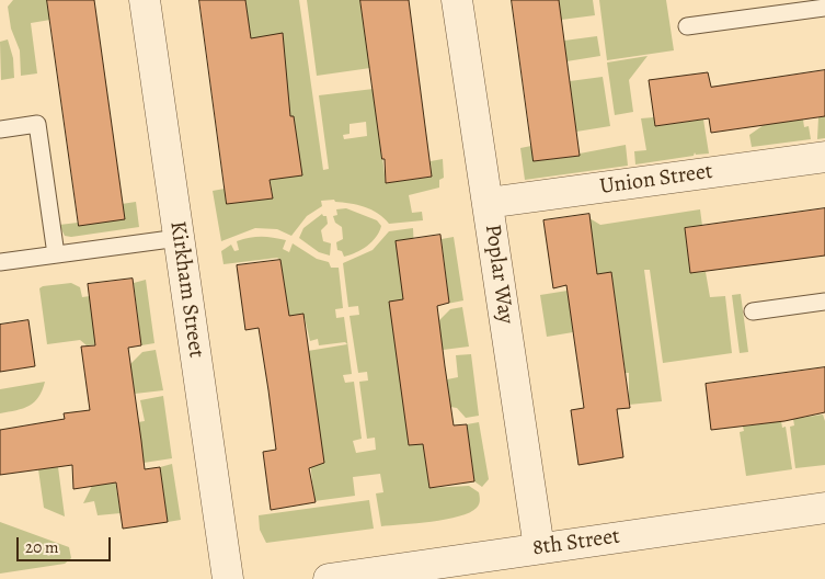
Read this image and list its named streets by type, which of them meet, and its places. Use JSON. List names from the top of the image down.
{
  "streets": {
    "street": [
      "Union Street",
      "Poplar Way",
      "Kirkham Street",
      "8th Street"
    ]
  },
  "crossings": [
    ["Union Street", "Poplar Way"],
    ["Poplar Way", "8th Street"]
  ],
  "scale_bar": "20 m"
}
